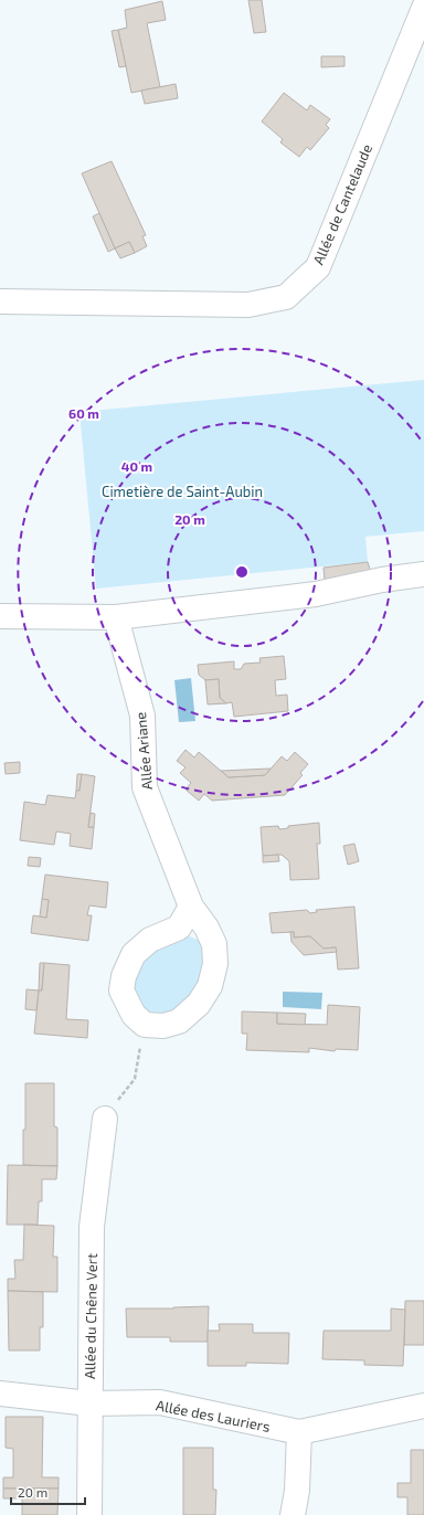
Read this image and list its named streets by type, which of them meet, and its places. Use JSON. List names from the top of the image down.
{
  "streets": {
    "street": [
      "Allée de Cantelaude",
      "Allée Ariane",
      "Allée du Chêne Vert",
      "Allée des Lauriers"
    ]
  },
  "crossings": [
    ["Allée du Chêne Vert", "Allée des Lauriers"]
  ],
  "parks": ["Cimetière de Saint-Aubin"],
  "scale_bar": "20 m",
  "rings": ["60 m", "40 m", "20 m"]
}
